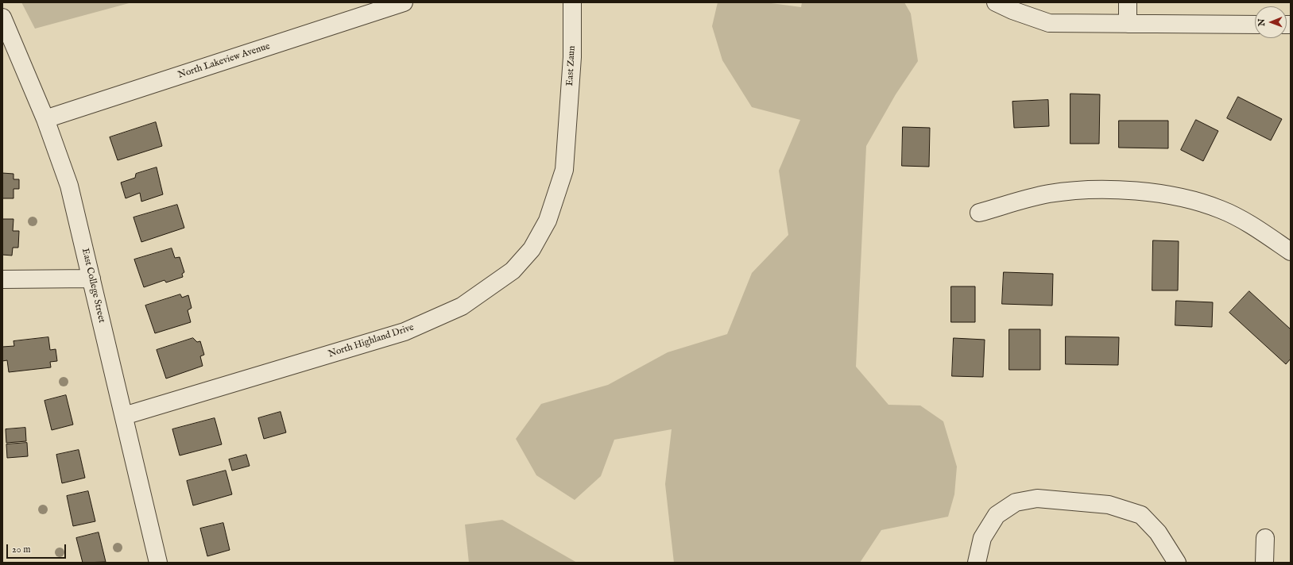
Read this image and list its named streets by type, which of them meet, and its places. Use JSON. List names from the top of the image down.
{
  "streets": {
    "street": [
      "North Lakeview Avenue",
      "East Zaun",
      "East College Street",
      "North Highland Drive"
    ]
  },
  "crossings": [
    ["North Lakeview Avenue", "East College Street"],
    ["East Zaun", "North Highland Drive"],
    ["East College Street", "North Highland Drive"]
  ],
  "scale_bar": "20 m",
  "north": "left"
}
